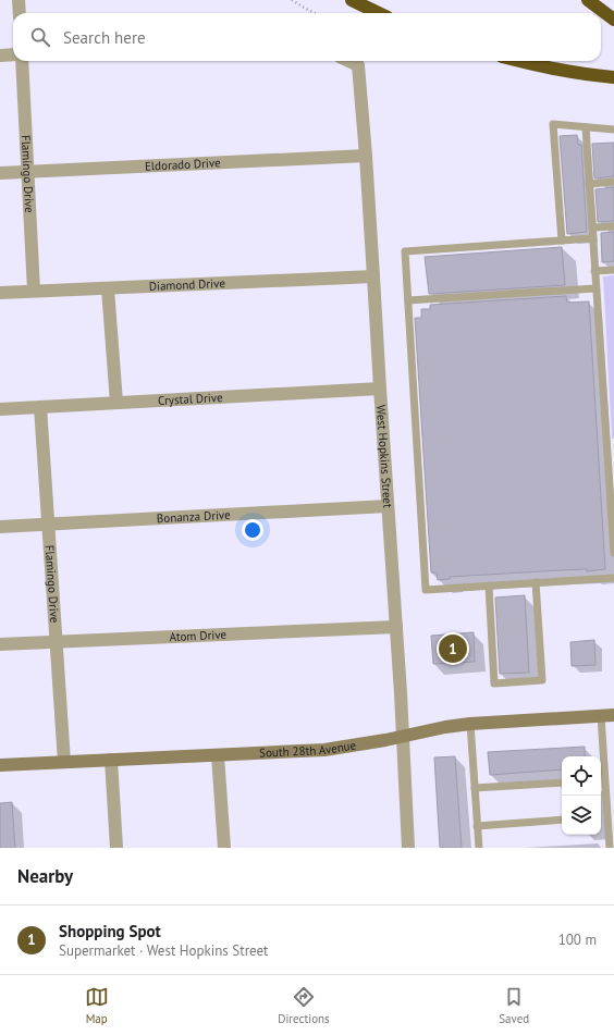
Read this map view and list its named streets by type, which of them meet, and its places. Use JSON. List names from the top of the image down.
{
  "streets": {
    "main road": ["South 28th Avenue"],
    "street": [
      "Eldorado Drive",
      "Flamingo Drive",
      "Diamond Drive",
      "Crystal Drive",
      "West Hopkins Street",
      "Bonanza Drive",
      "Atom Drive"
    ]
  },
  "crossings": [
    ["Eldorado Drive", "Flamingo Drive"],
    ["Eldorado Drive", "West Hopkins Street"],
    ["Flamingo Drive", "Diamond Drive"],
    ["Flamingo Drive", "Crystal Drive"],
    ["Flamingo Drive", "Bonanza Drive"],
    ["Flamingo Drive", "Atom Drive"],
    ["Flamingo Drive", "South 28th Avenue"],
    ["Diamond Drive", "West Hopkins Street"],
    ["Crystal Drive", "West Hopkins Street"],
    ["West Hopkins Street", "Bonanza Drive"],
    ["West Hopkins Street", "Atom Drive"],
    ["West Hopkins Street", "South 28th Avenue"]
  ],
  "page": {
    "search": "Search here",
    "pins": "1",
    "heading": "Nearby",
    "list": [
      {
        "mark": "1",
        "name": "Shopping Spot",
        "note": "Supermarket · West Hopkins Street",
        "value": "100 m"
      }
    ],
    "nav": ["Map", "Directions", "Saved"]
  }
}
